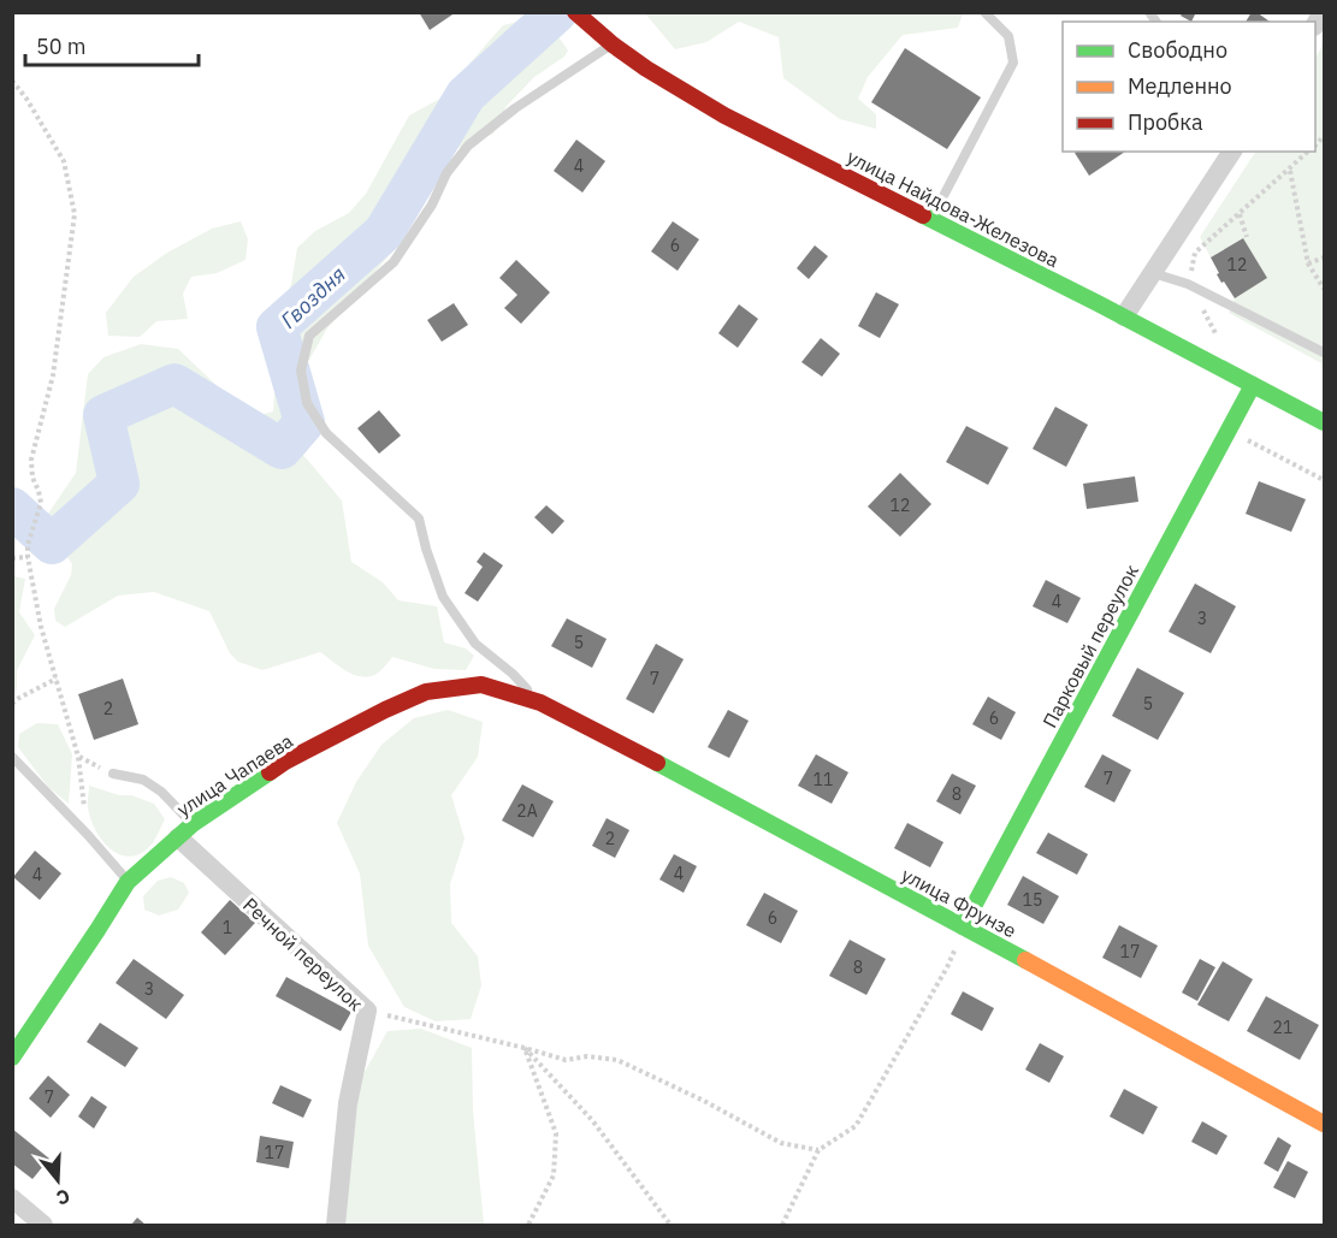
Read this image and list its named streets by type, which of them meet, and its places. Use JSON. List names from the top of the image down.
{
  "streets": {
    "street": [
      "улица Найдова-Железова",
      "Парковый переулок",
      "улица Чапаева",
      "улица Фрунзе",
      "Речной переулок"
    ]
  },
  "crossings": [
    ["улица Найдова-Железова", "Парковый переулок"],
    ["Парковый переулок", "улица Фрунзе"],
    ["улица Чапаева", "улица Фрунзе"],
    ["улица Чапаева", "Речной переулок"]
  ],
  "water": ["Гвоздня"],
  "house_numbers": [
    "4",
    "6",
    "12",
    "12",
    "4",
    "3",
    "5",
    "7",
    "5",
    "2",
    "6",
    "7",
    "11",
    "8",
    "2А",
    "2",
    "4",
    "4",
    "15",
    "6",
    "1",
    "17",
    "8",
    "3",
    "21",
    "7",
    "17"
  ],
  "legend": ["Свободно", "Медленно", "Пробка"],
  "scale_bar": "50 m",
  "north": "bottom"
}
